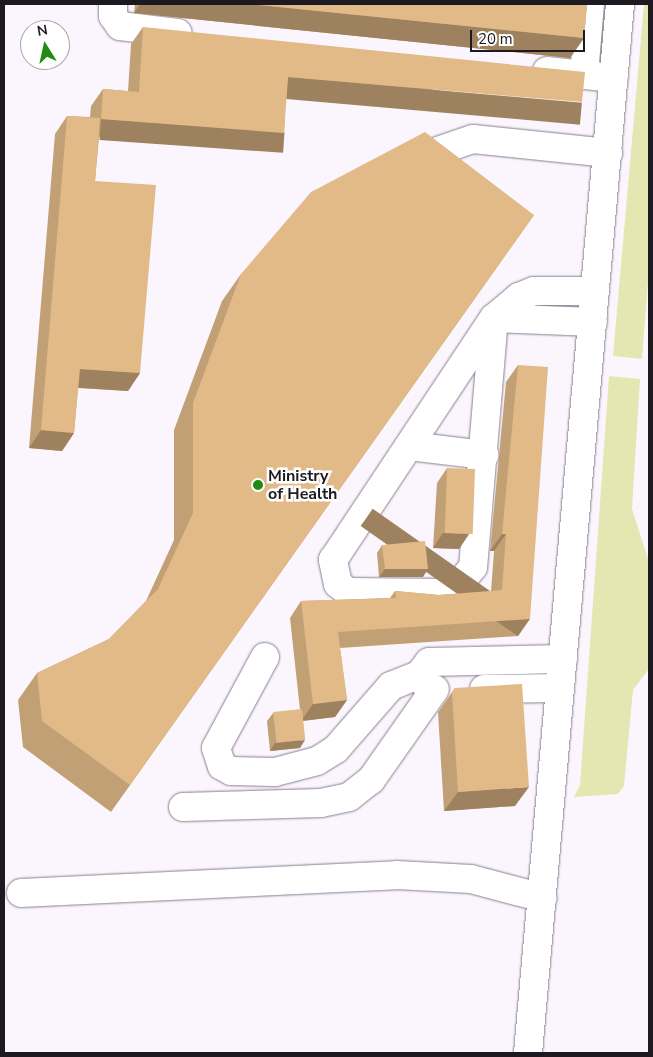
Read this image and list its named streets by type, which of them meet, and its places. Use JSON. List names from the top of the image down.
{
  "places": ["Ministry of Health"],
  "scale_bar": "20 m",
  "north": "top"
}
